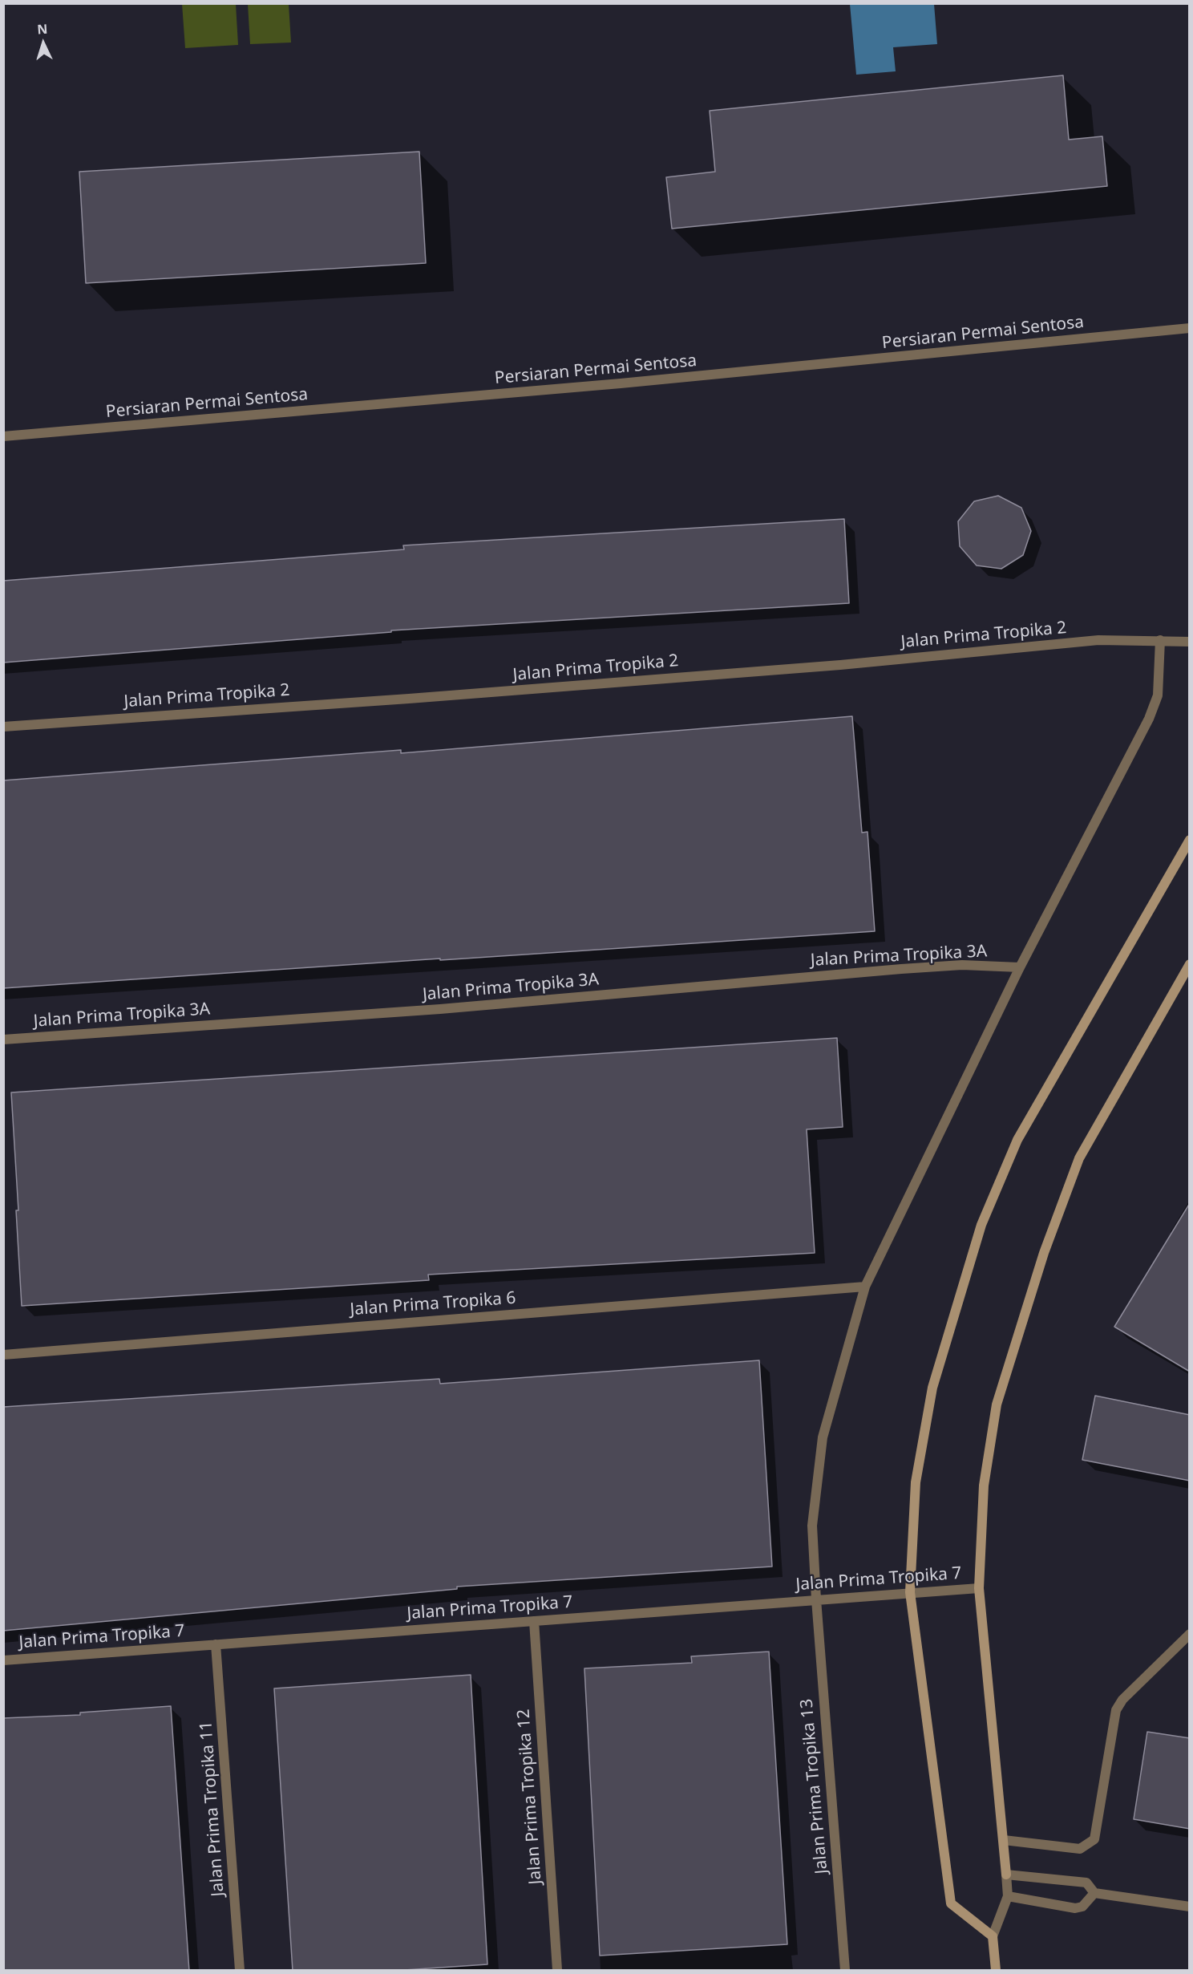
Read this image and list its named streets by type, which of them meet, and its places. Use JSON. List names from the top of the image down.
{
  "streets": {
    "street": [
      "Persiaran Permai Sentosa",
      "Jalan Prima Tropika 2",
      "Jalan Prima Tropika 3A",
      "Jalan Prima Tropika 6",
      "Jalan Prima Tropika 7",
      "Jalan Prima Tropika 13",
      "Jalan Prima Tropika 12",
      "Jalan Prima Tropika 11"
    ]
  },
  "crossings": [
    ["Jalan Prima Tropika 2", "Jalan Prima Tropika 13"],
    ["Jalan Prima Tropika 3A", "Jalan Prima Tropika 13"],
    ["Jalan Prima Tropika 6", "Jalan Prima Tropika 13"],
    ["Jalan Prima Tropika 7", "Jalan Prima Tropika 13"],
    ["Jalan Prima Tropika 7", "Jalan Prima Tropika 12"],
    ["Jalan Prima Tropika 7", "Jalan Prima Tropika 11"]
  ],
  "north": "top"
}
